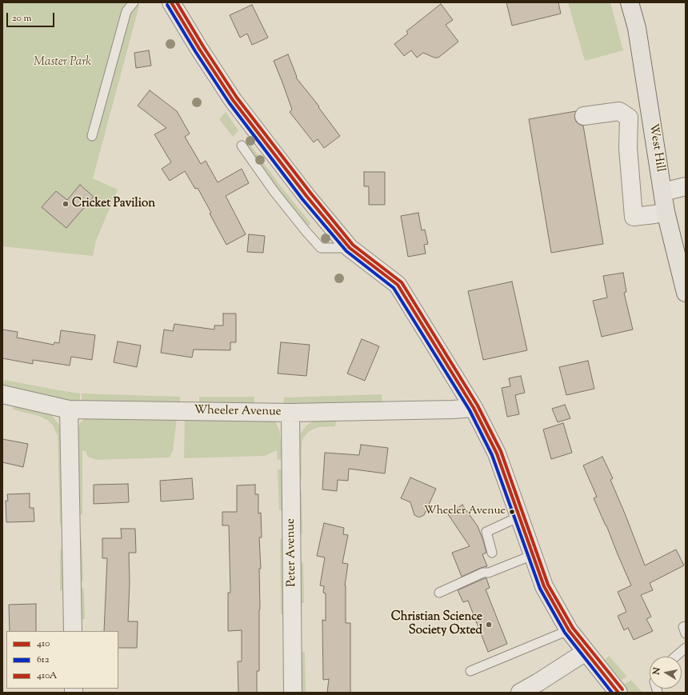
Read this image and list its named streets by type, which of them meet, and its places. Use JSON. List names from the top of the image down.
{
  "streets": {
    "main road": ["West Hill"],
    "street": ["Wheeler Avenue", "Peter Avenue"]
  },
  "crossings": [
    ["Wheeler Avenue", "Peter Avenue"]
  ],
  "parks": ["Master Park"],
  "places": ["Cricket Pavilion", "Wheeler Avenue", "Christian Science Society Oxted"],
  "lines": ["transit line 410", "transit line 410A", "transit line 612"],
  "legend": ["410", "612", "410A"],
  "scale_bar": "20 m",
  "north": "left"
}
